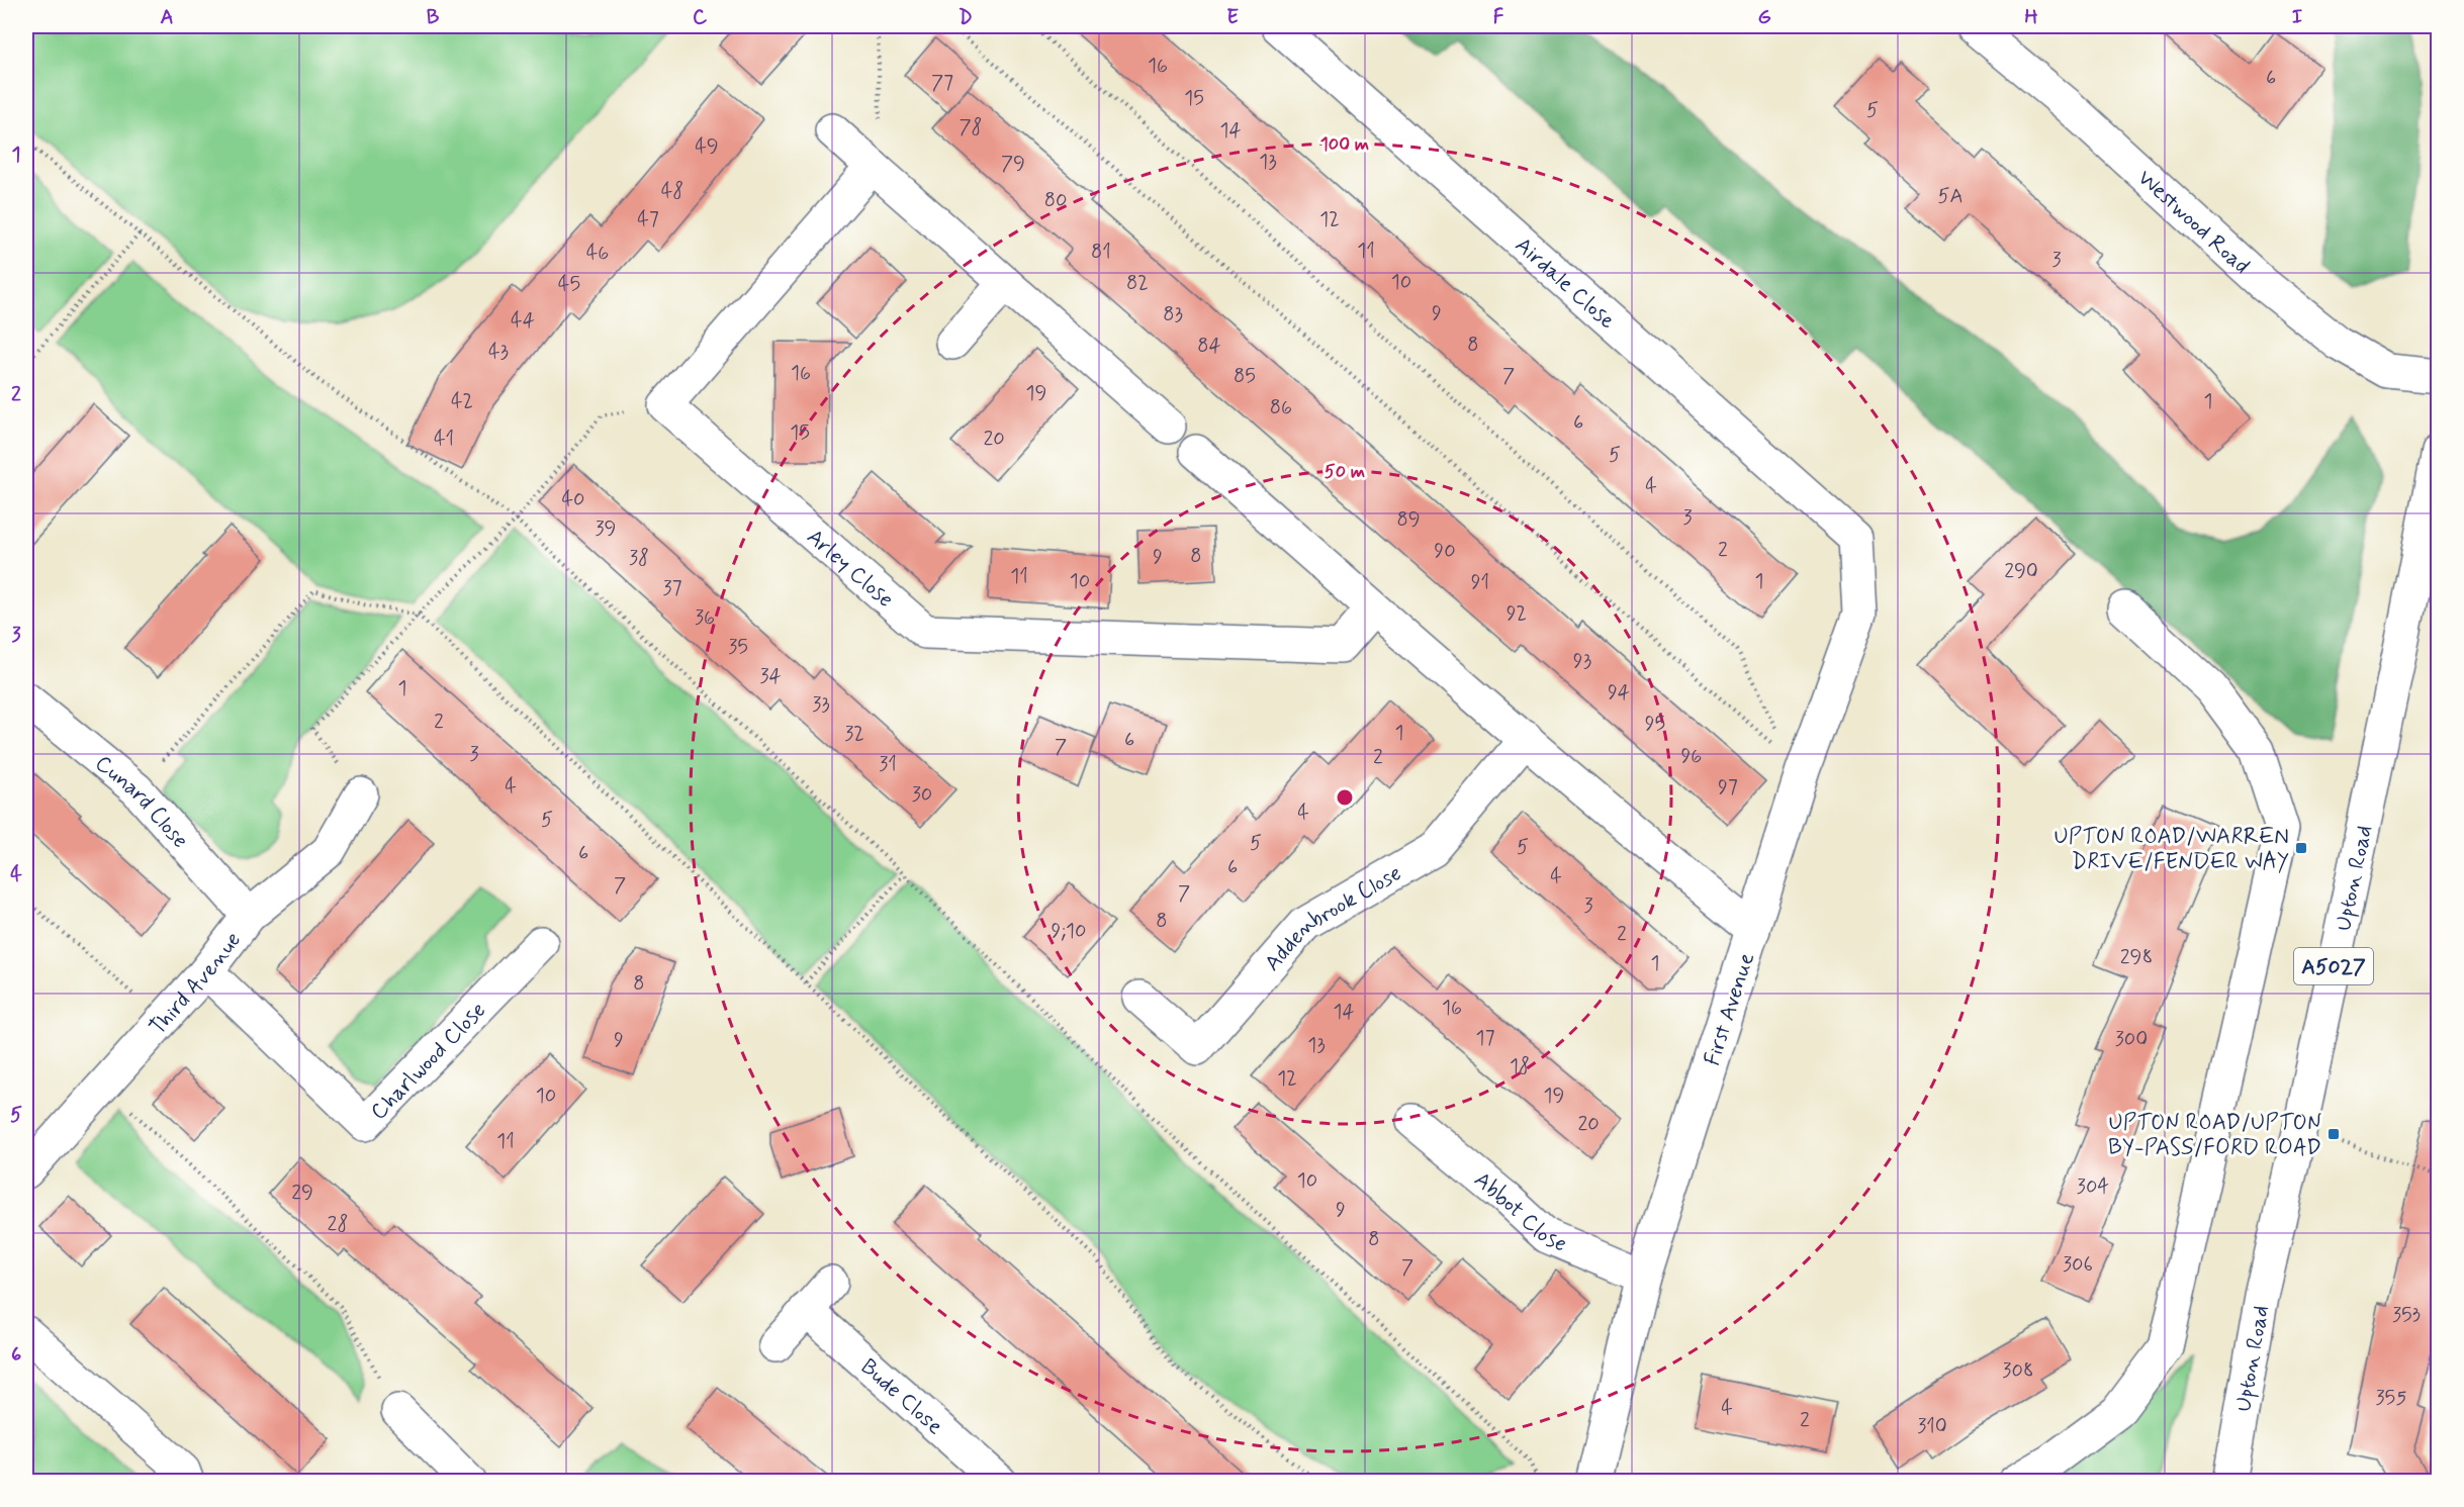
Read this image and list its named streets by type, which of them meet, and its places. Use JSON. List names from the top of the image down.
{
  "streets": {
    "street": [
      "Westwood Road",
      "Airdale Close",
      "Arley Close",
      "Cunard Close",
      "Upton Road",
      "Addenbrook Close",
      "A5027",
      "Third Avenue",
      "First Avenue",
      "Charlwood Close",
      "Abbot Close",
      "Bude Close"
    ]
  },
  "crossings": [
    ["Airdale Close", "First Avenue"],
    ["Cunard Close", "Third Avenue"],
    ["Third Avenue", "Charlwood Close"],
    ["First Avenue", "Abbot Close"]
  ],
  "places": {
    "transit": ["UPTON ROAD/WARREN DRIVE/FENDER WAY", "UPTON ROAD/UPTON BY-PASS/FORD ROAD"]
  },
  "house_numbers": [
    "16",
    "6",
    "77",
    "15",
    "5",
    "78",
    "14",
    "49",
    "13",
    "79",
    "48",
    "5A",
    "80",
    "47",
    "12",
    "11",
    "81",
    "46",
    "3",
    "10",
    "82",
    "45",
    "9",
    "83",
    "44",
    "8",
    "84",
    "43",
    "16",
    "85",
    "7",
    "19",
    "42",
    "1",
    "86",
    "6",
    "15",
    "41",
    "20",
    "5",
    "4",
    "40",
    "3",
    "89",
    "39",
    "2",
    "90",
    "8",
    "9",
    "38",
    "290",
    "11",
    "10",
    "1",
    "91",
    "37",
    "92",
    "36",
    "35",
    "93",
    "34",
    "1",
    "94",
    "33",
    "2",
    "95",
    "1",
    "32",
    "6",
    "7",
    "3",
    "96",
    "2",
    "31",
    "4",
    "97",
    "30",
    "4",
    "5",
    "5",
    "5",
    "6",
    "6",
    "4",
    "7",
    "7",
    "3",
    "8",
    "9;10",
    "2",
    "298",
    "1",
    "8",
    "16",
    "14",
    "17",
    "300",
    "9",
    "13",
    "18",
    "12",
    "10",
    "19",
    "20",
    "11",
    "10",
    "304",
    "29",
    "9",
    "28",
    "8",
    "306",
    "7",
    "353",
    "308",
    "355",
    "4",
    "2",
    "310"
  ],
  "grid": {
    "columns": [
      "A",
      "B",
      "C",
      "D",
      "E",
      "F",
      "G",
      "H",
      "I"
    ],
    "rows": [
      "1",
      "2",
      "3",
      "4",
      "5",
      "6"
    ]
  },
  "rings": ["100 m", "50 m"]
}
